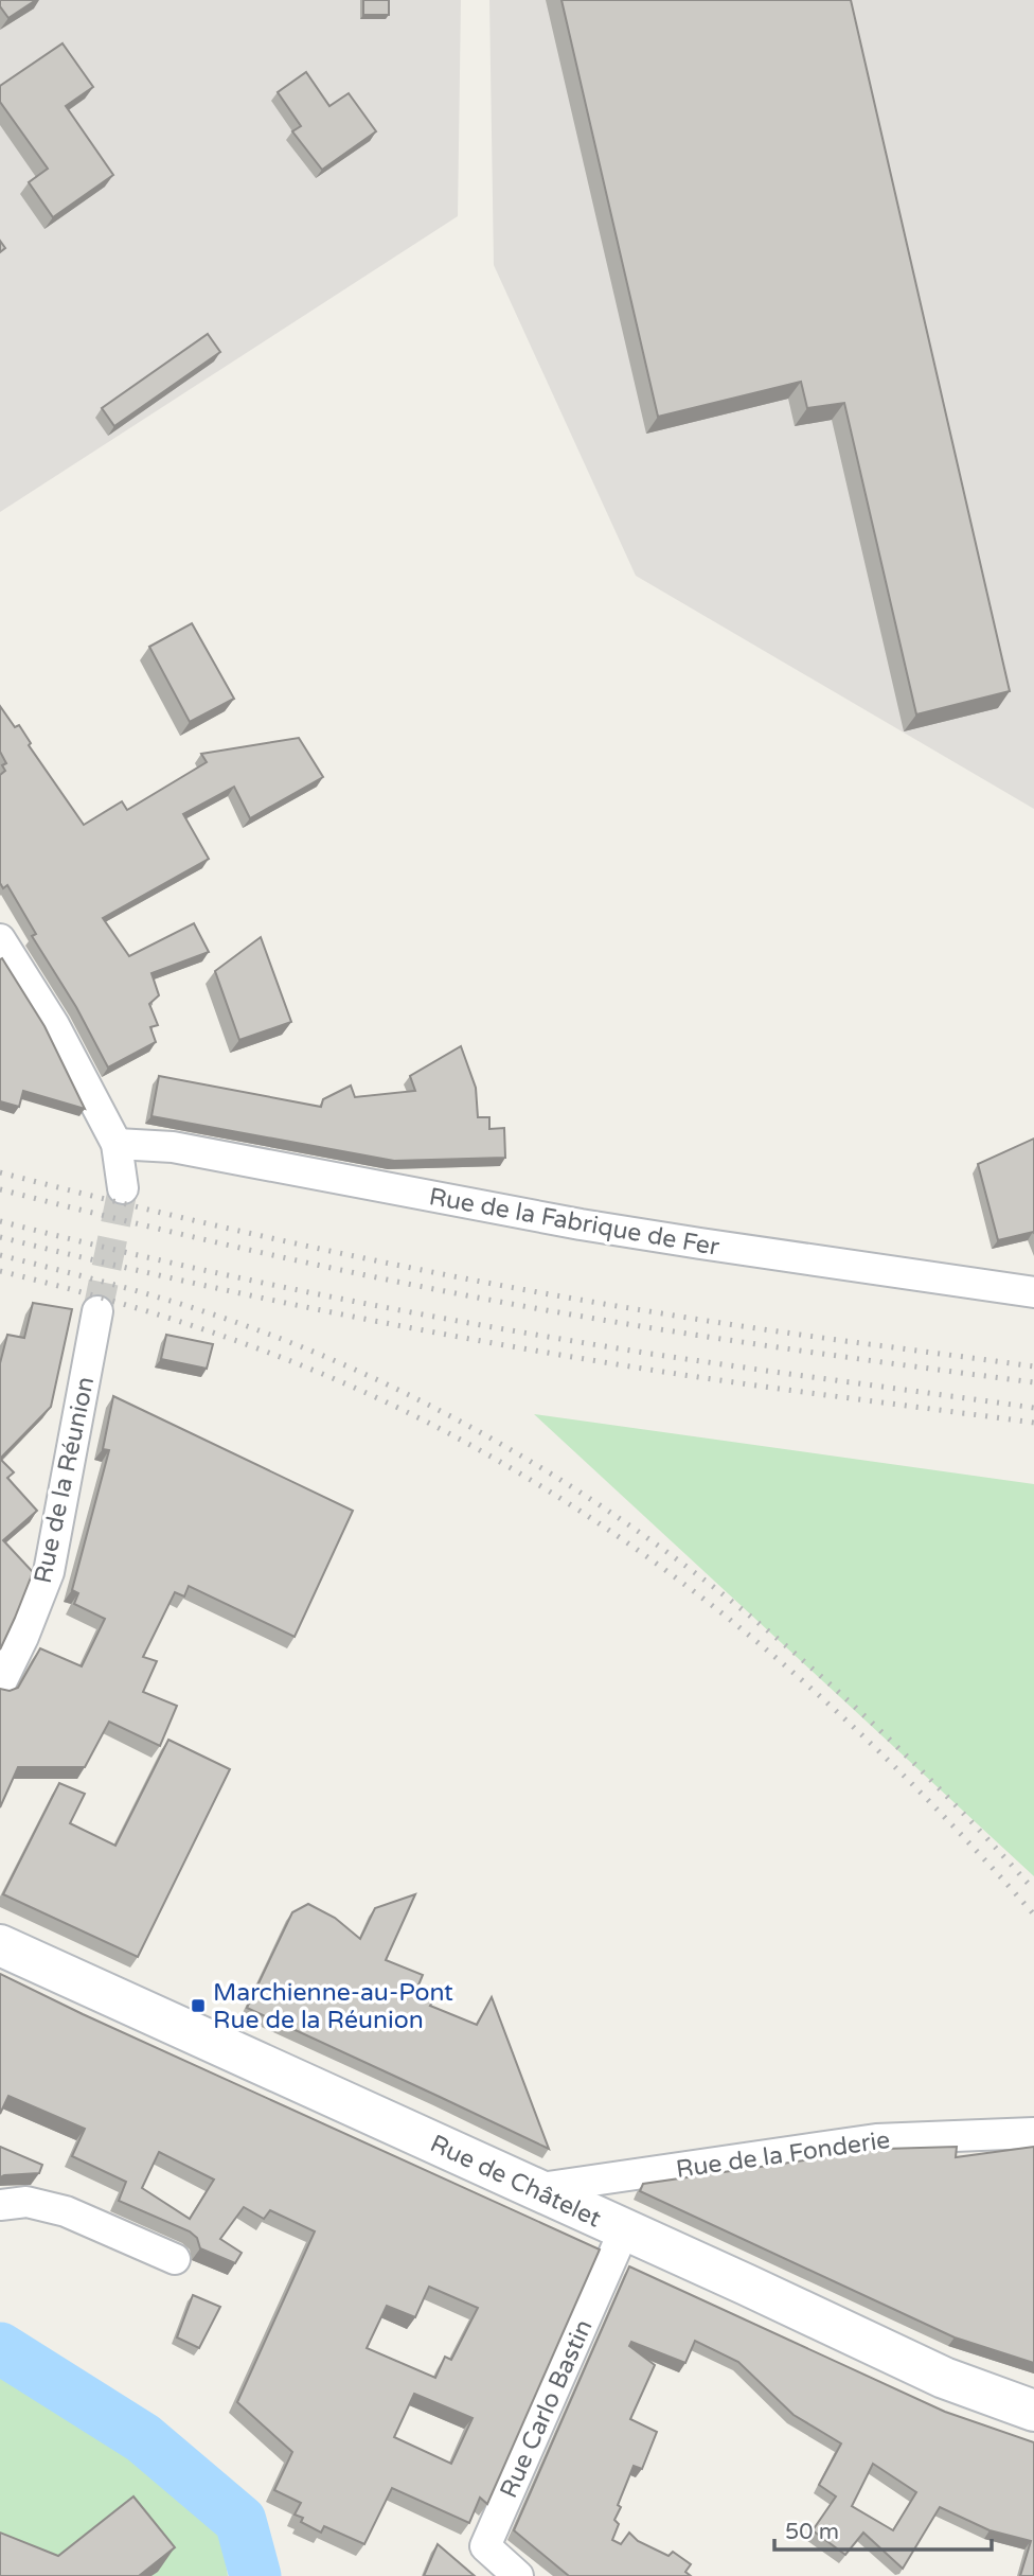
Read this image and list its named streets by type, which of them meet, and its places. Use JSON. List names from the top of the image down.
{
  "streets": {
    "main road": ["Rue de Châtelet"],
    "street": [
      "Rue de la Fabrique de Fer",
      "Rue de la Réunion",
      "Rue de la Fonderie",
      "Rue Carlo Bastin"
    ]
  },
  "crossings": [
    ["Rue de la Fonderie", "Rue de Châtelet"],
    ["Rue de Châtelet", "Rue Carlo Bastin"]
  ],
  "places": {
    "transit": ["Marchienne-au-Pont Rue de la Réunion"]
  },
  "scale_bar": "50 m"
}
